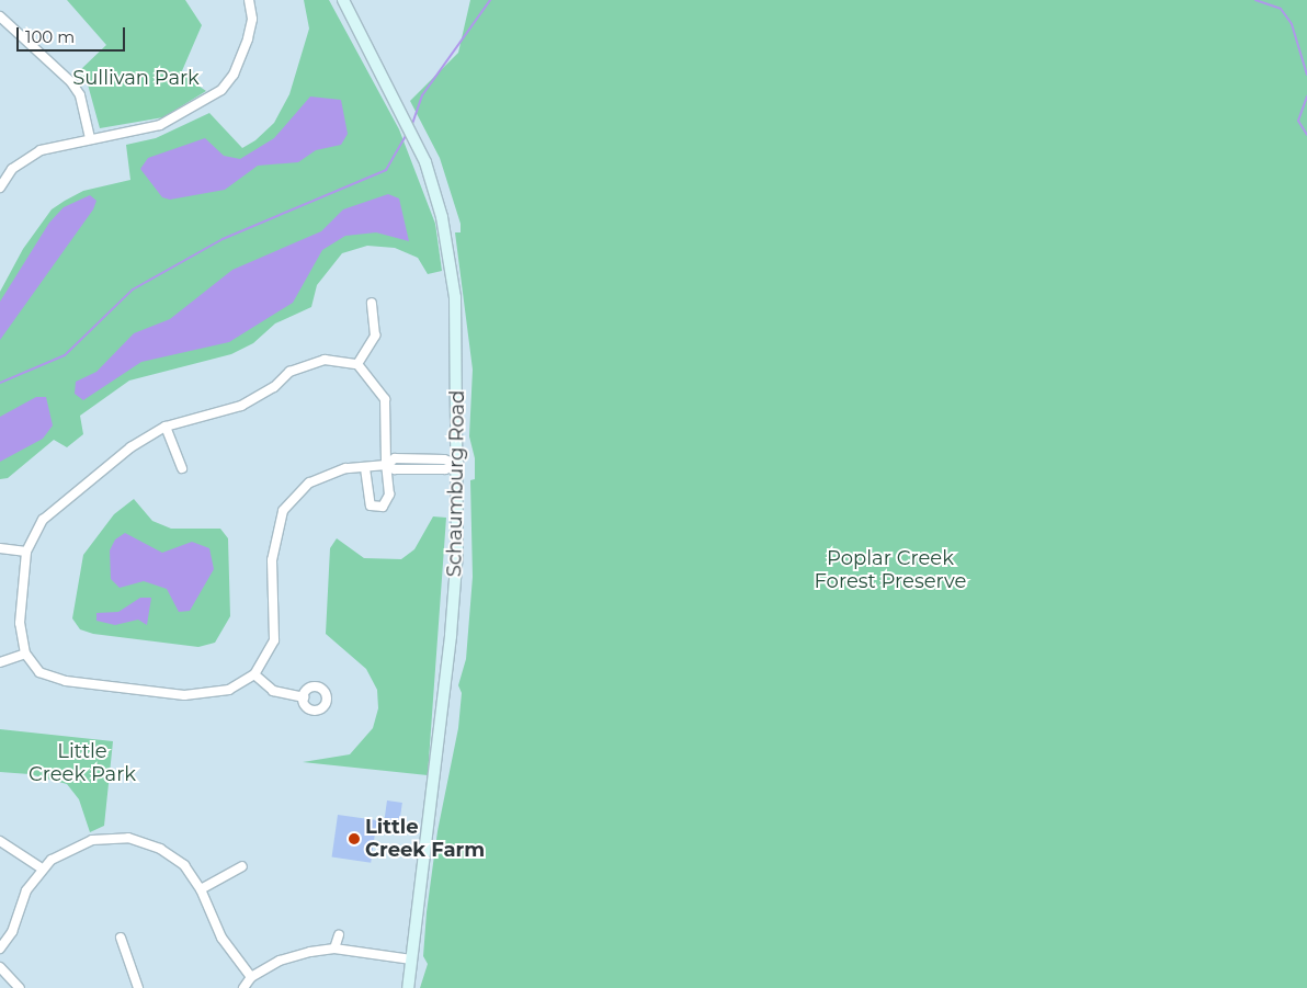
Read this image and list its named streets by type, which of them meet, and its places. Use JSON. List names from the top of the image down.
{
  "streets": {
    "main road": ["Schaumburg Road"]
  },
  "parks": ["Sullivan Park", "Poplar Creek Forest Preserve", "Little Creek Park"],
  "places": ["Little Creek Farm"],
  "scale_bar": "100 m"
}
